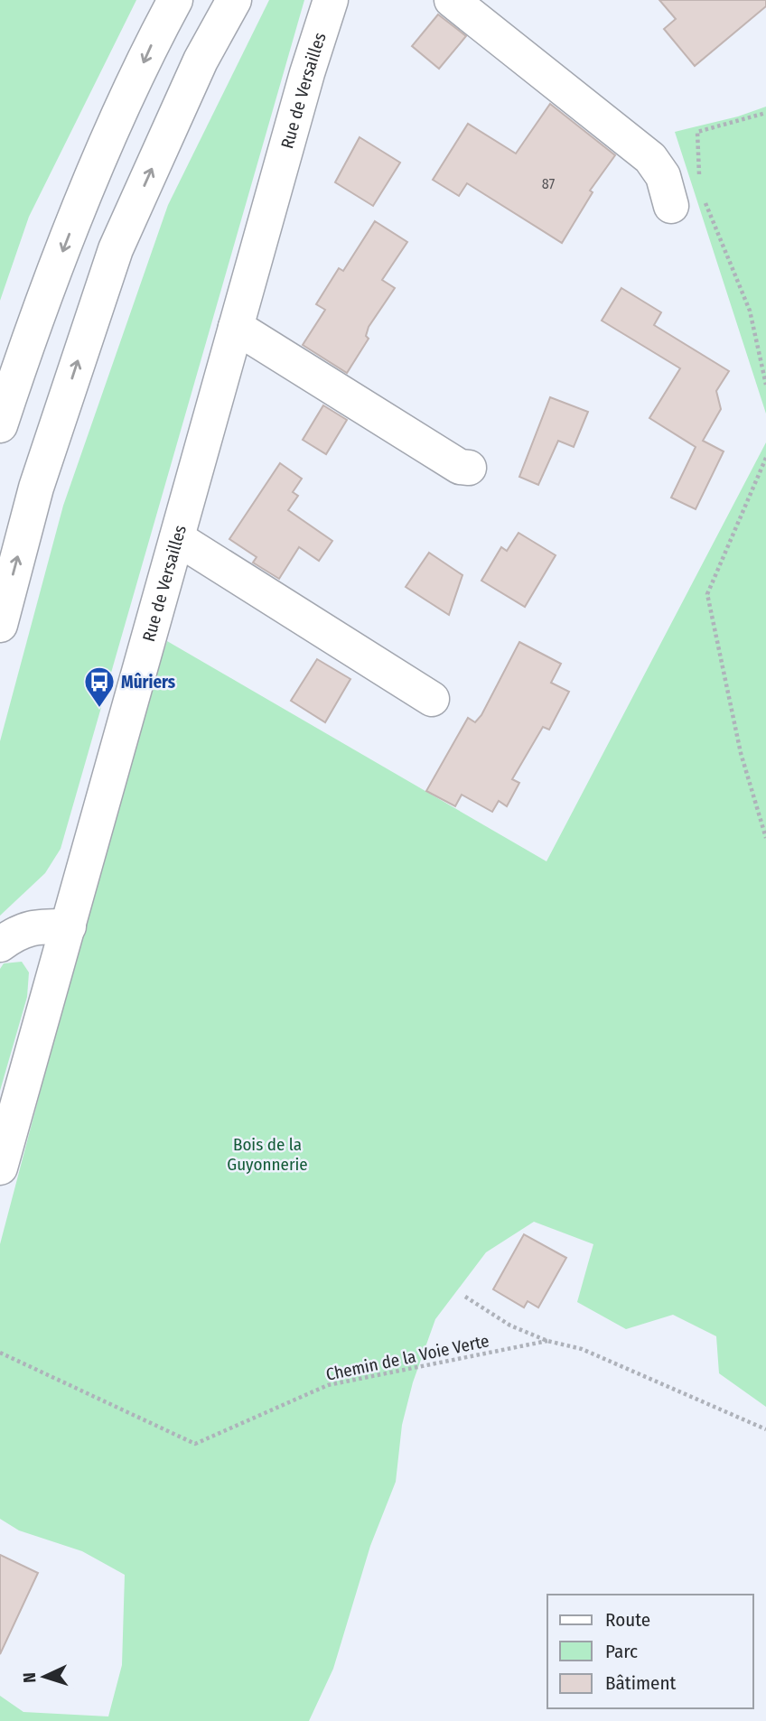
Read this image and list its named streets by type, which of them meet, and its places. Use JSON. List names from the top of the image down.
{
  "streets": {
    "main road": ["Rue de Versailles"],
    "path": ["Chemin de la Voie Verte"]
  },
  "parks": ["Bois de la Guyonnerie"],
  "places": {
    "bus stop": ["Mûriers"]
  },
  "house_numbers": ["87"],
  "legend": ["Route", "Parc", "Bâtiment"],
  "north": "left"
}
